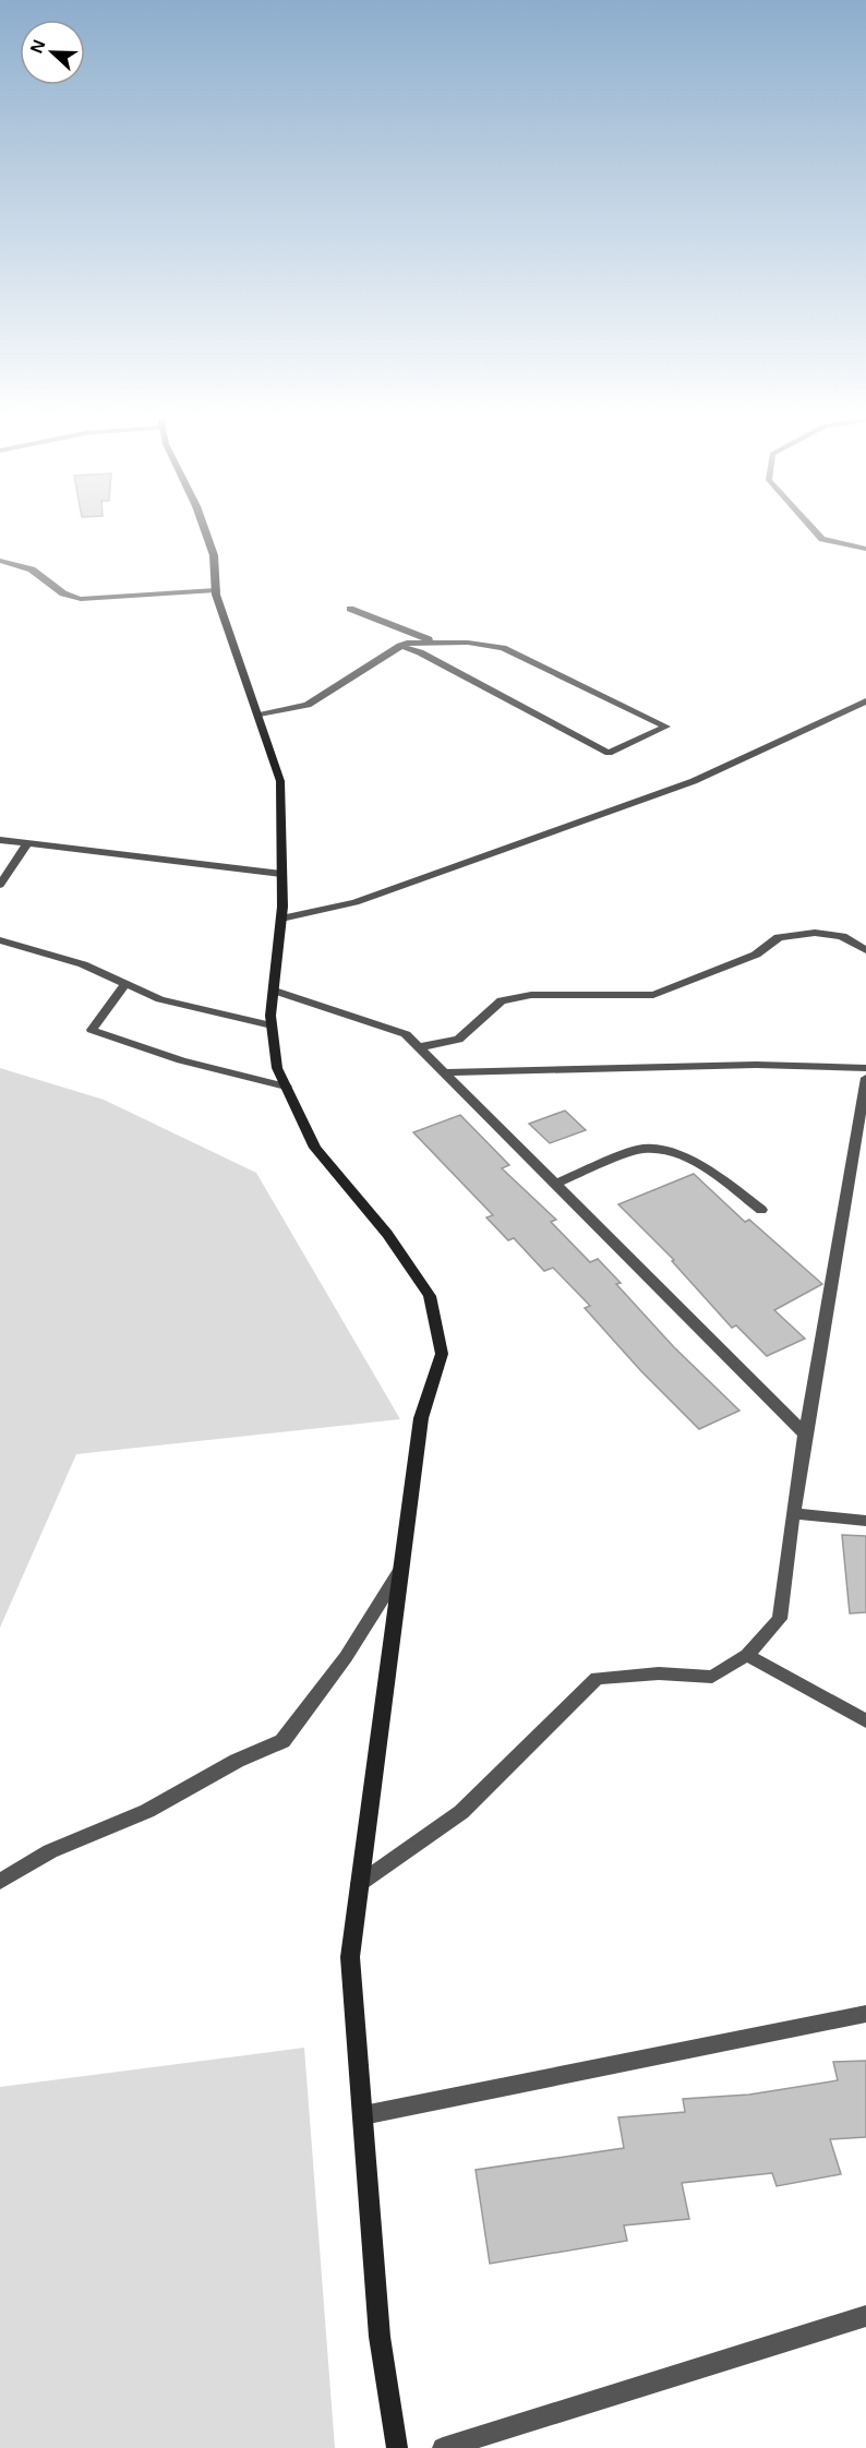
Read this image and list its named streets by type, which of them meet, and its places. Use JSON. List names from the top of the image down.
{
  "north": "left"
}
